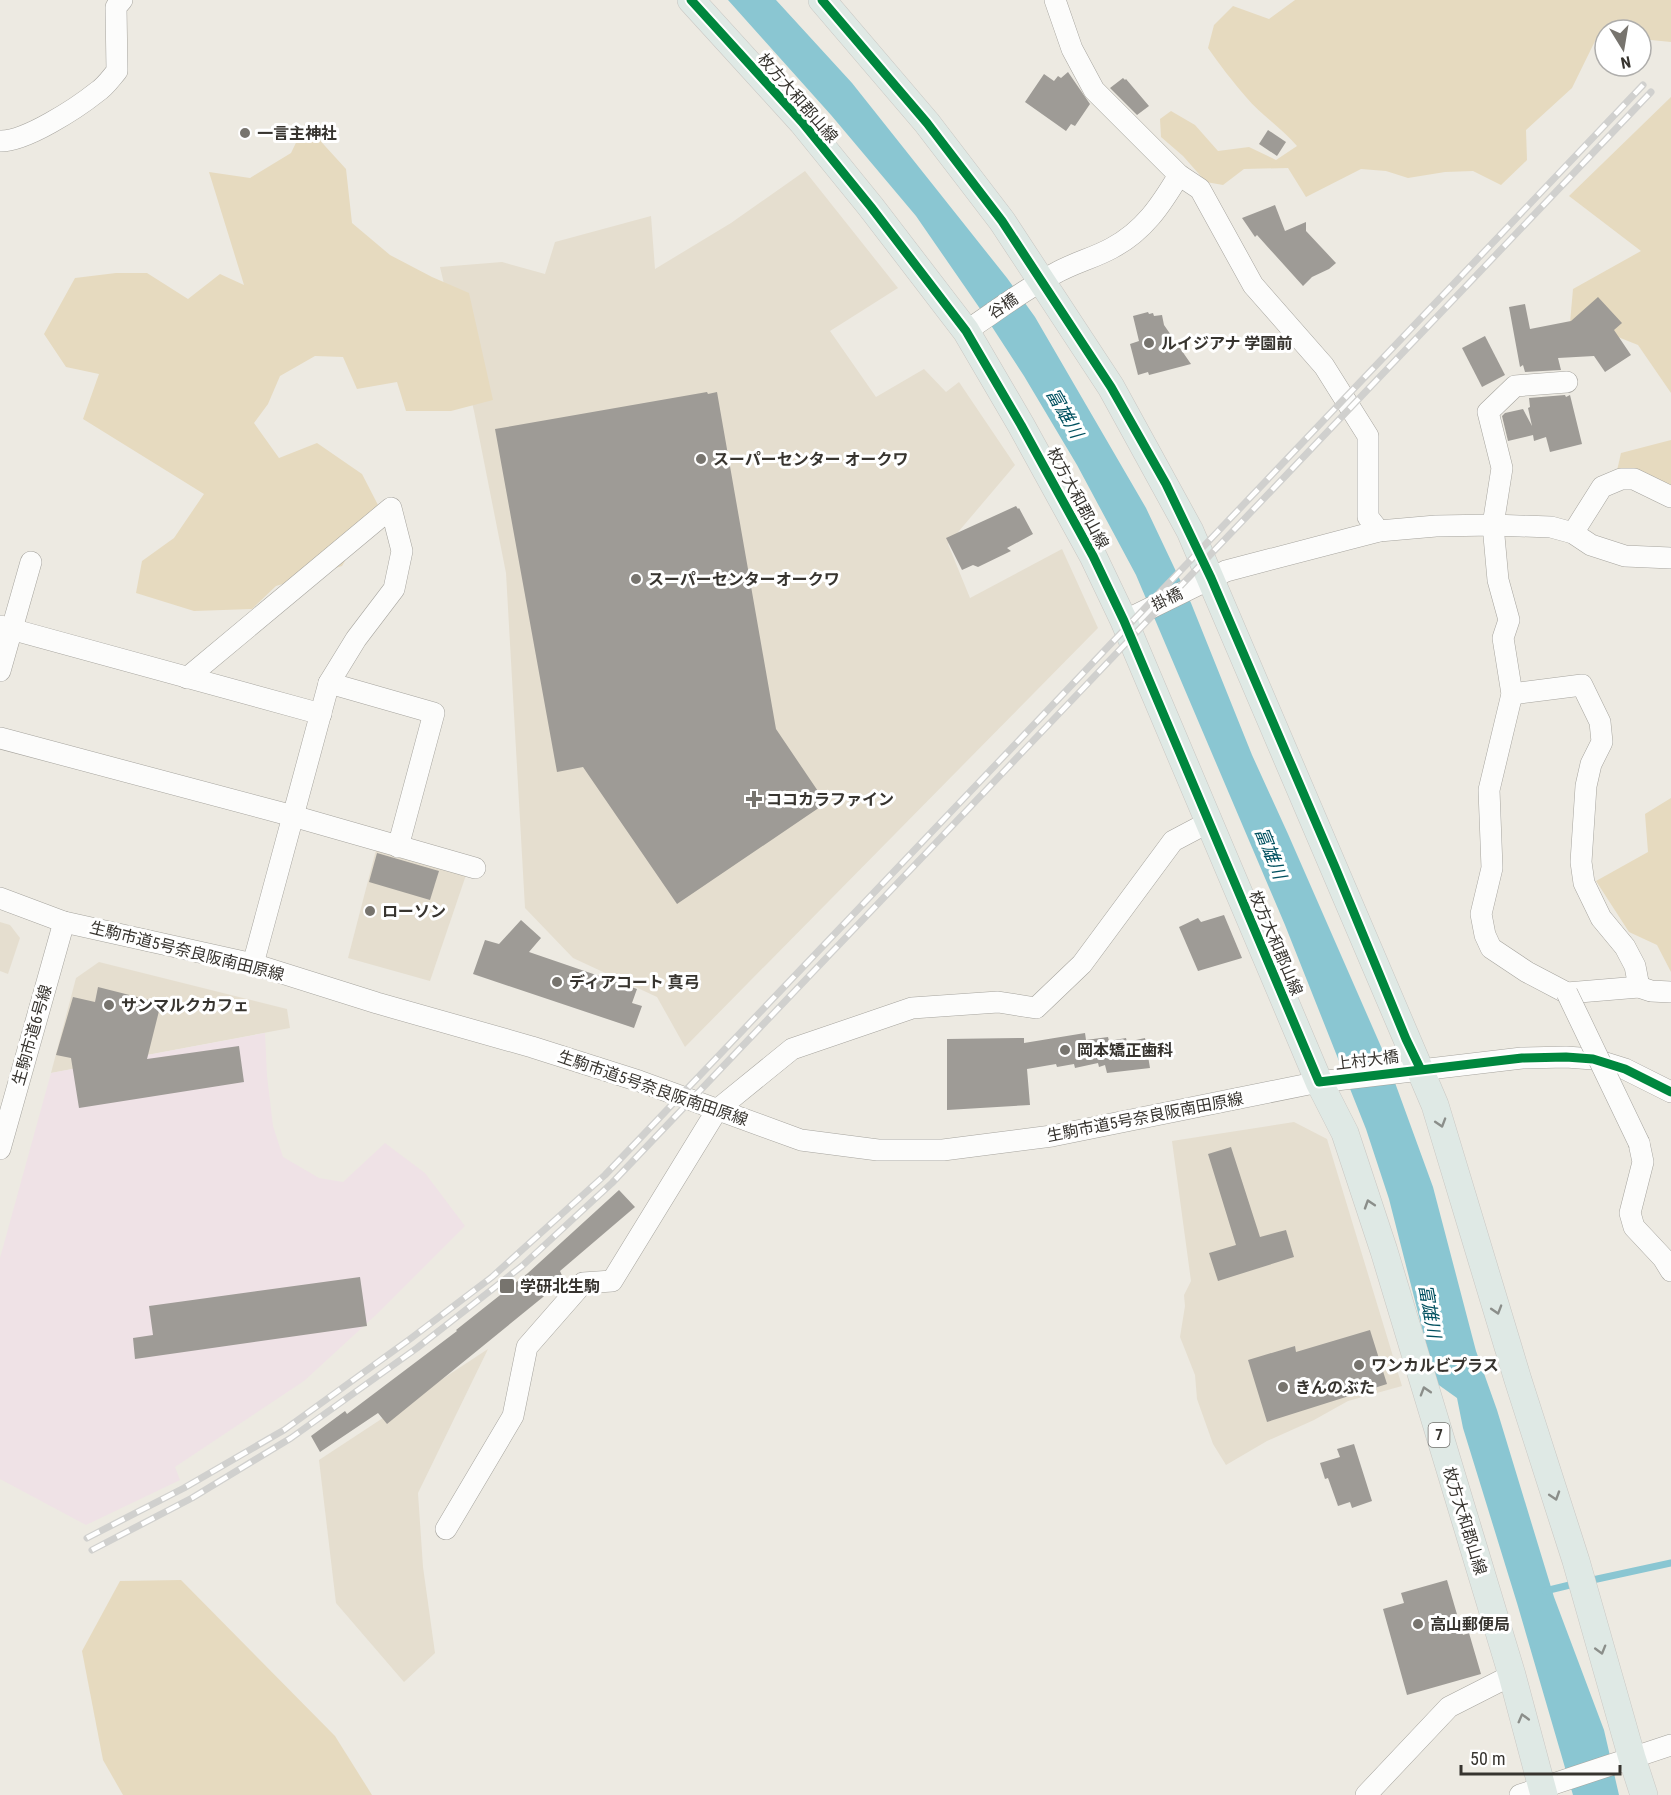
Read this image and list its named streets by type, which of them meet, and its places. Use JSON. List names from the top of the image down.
{
  "streets": {
    "main road": ["枚方大和郡山線", "7"],
    "street": [
      "谷橋",
      "掛橋",
      "生駒市道5号奈良阪南田原線",
      "生駒市道6号線",
      "上村大橋"
    ]
  },
  "crossings": [
    ["枚方大和郡山線", "谷橋"],
    ["枚方大和郡山線", "掛橋"],
    ["枚方大和郡山線", "生駒市道5号奈良阪南田原線"],
    ["枚方大和郡山線", "上村大橋"],
    ["生駒市道5号奈良阪南田原線", "生駒市道6号線"],
    ["生駒市道5号奈良阪南田原線", "上村大橋"]
  ],
  "water": ["富雄川"],
  "places": {
    "other": [
      "一言主神社",
      "ルイジアナ 学園前",
      "スーパーセンター オークワ",
      "スーパーセンターオークワ",
      "ローソン",
      "ディアコート 真弓",
      "サンマルクカフェ",
      "岡本矯正歯科",
      "ワンカルビプラス",
      "きんのぶた",
      "高山郵便局"
    ],
    "health": ["ココカラファイン"],
    "transit": ["学研北生駒"]
  },
  "scale_bar": "50 m",
  "north": "bottom"
}
